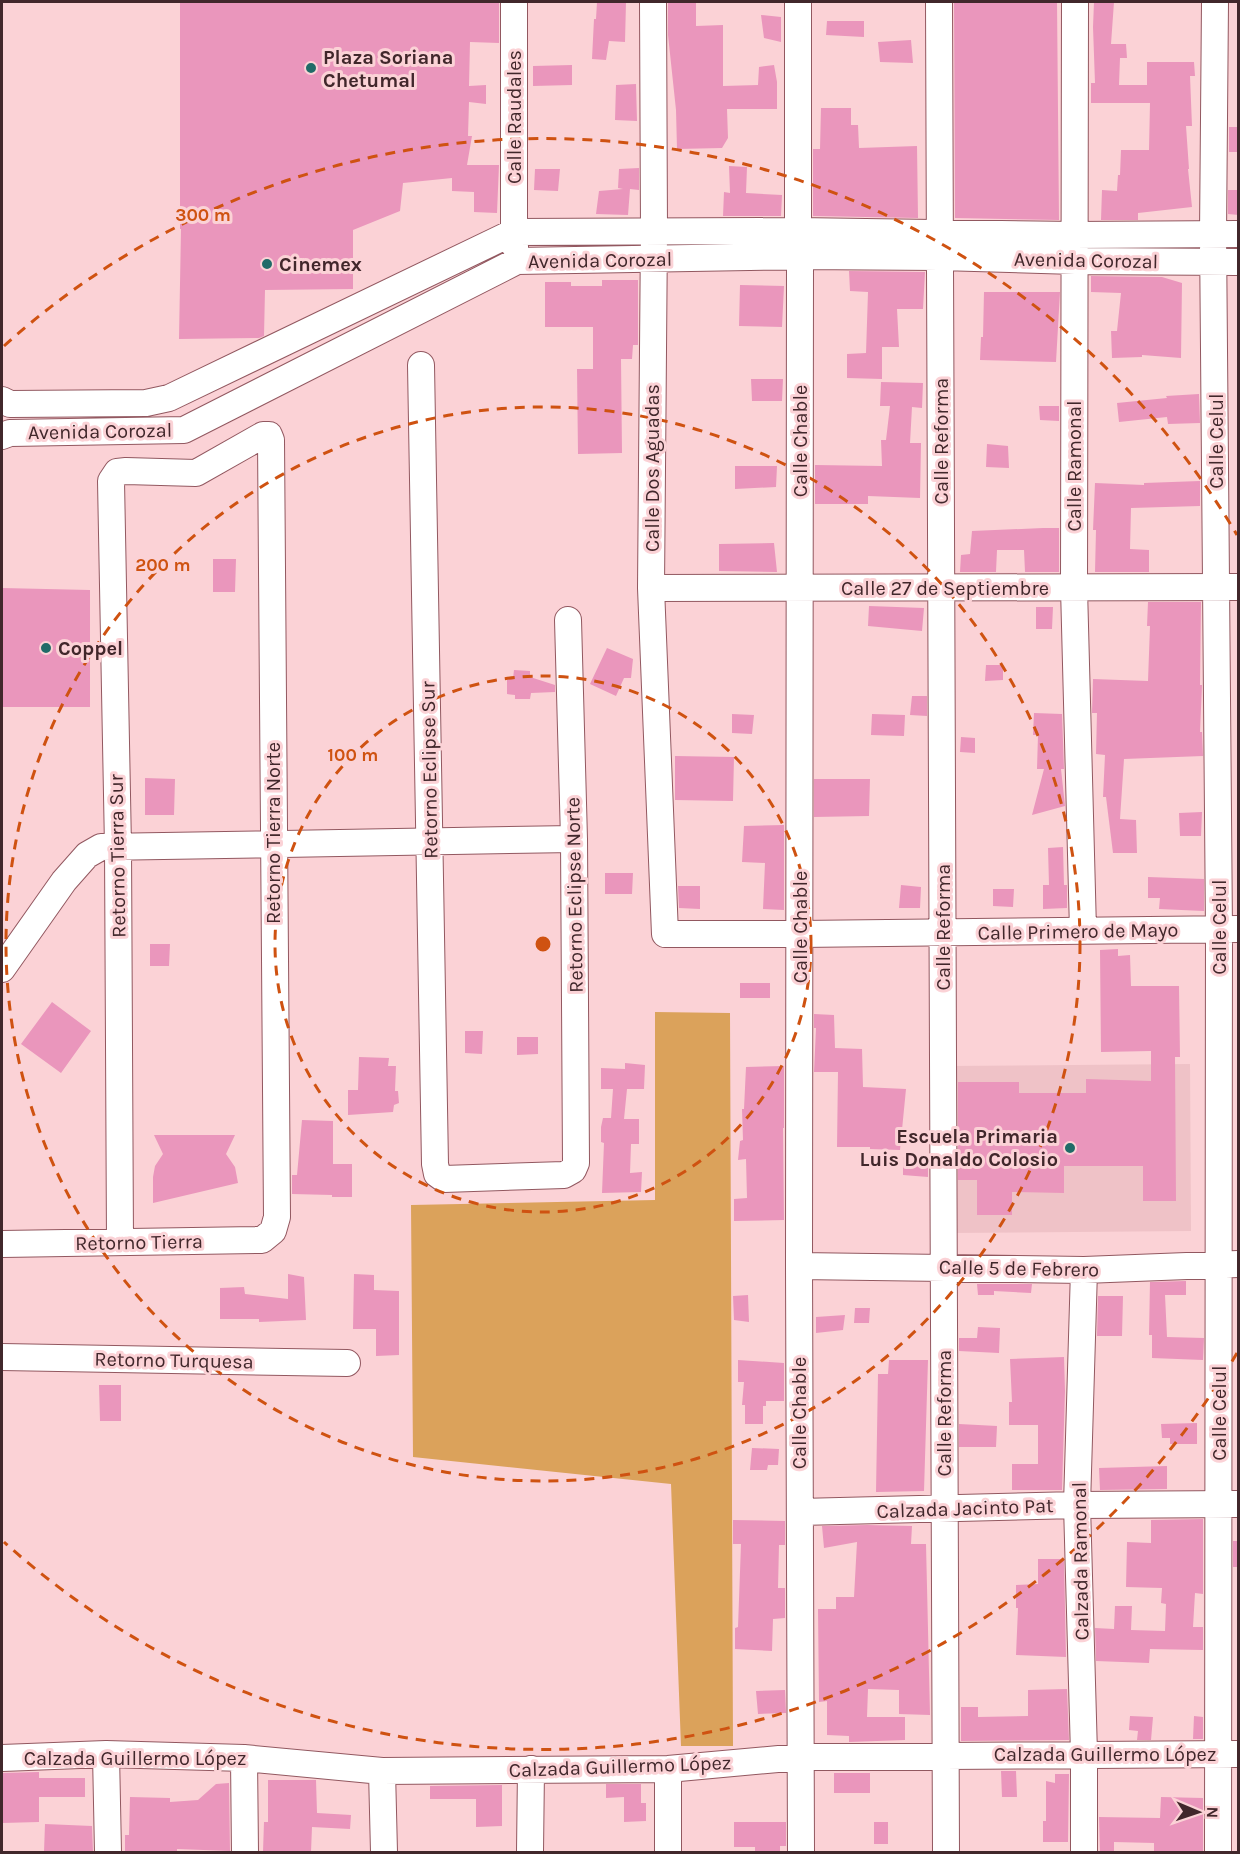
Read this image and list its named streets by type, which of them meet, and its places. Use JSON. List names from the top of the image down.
{
  "streets": {
    "street": [
      "Calle Raudales",
      "Avenida Corozal",
      "Calle Chable",
      "Calle Reforma",
      "Calle Celul",
      "Calle Ramonal",
      "Calle Dos Aguadas",
      "Calle 27 de Septiembre",
      "Retorno Eclipse Sur",
      "Retorno Tierra Norte",
      "Retorno Tierra Sur",
      "Retorno Eclipse Norte",
      "Calle Primero de Mayo",
      "Retorno Tierra",
      "Calle 5 de Febrero",
      "Retorno Turquesa",
      "Calzada Jacinto Pat",
      "Calzada Ramonal",
      "Calzada Guillermo López"
    ]
  },
  "crossings": [
    ["Calle Raudales", "Avenida Corozal"],
    ["Avenida Corozal", "Calle Chable"],
    ["Avenida Corozal", "Calle Reforma"],
    ["Avenida Corozal", "Calle Celul"],
    ["Avenida Corozal", "Calle Ramonal"],
    ["Avenida Corozal", "Calle Dos Aguadas"],
    ["Calle Chable", "Calle 27 de Septiembre"],
    ["Calle Chable", "Calle Primero de Mayo"],
    ["Calle Chable", "Calle 5 de Febrero"],
    ["Calle Chable", "Calzada Jacinto Pat"],
    ["Calle Chable", "Calzada Guillermo López"],
    ["Calle Reforma", "Calle 27 de Septiembre"],
    ["Calle Reforma", "Calle Primero de Mayo"],
    ["Calle Reforma", "Calle 5 de Febrero"],
    ["Calle Reforma", "Calzada Jacinto Pat"],
    ["Calle Reforma", "Calzada Guillermo López"],
    ["Calle Celul", "Calle 27 de Septiembre"],
    ["Calle Celul", "Calle Primero de Mayo"],
    ["Calle Celul", "Calle 5 de Febrero"],
    ["Calle Celul", "Calzada Jacinto Pat"],
    ["Calle Celul", "Calzada Guillermo López"],
    ["Calle Ramonal", "Calle 27 de Septiembre"],
    ["Calle Ramonal", "Calle Primero de Mayo"],
    ["Calle Dos Aguadas", "Calle 27 de Septiembre"],
    ["Calle Dos Aguadas", "Calle Primero de Mayo"],
    ["Retorno Eclipse Sur", "Retorno Eclipse Norte"],
    ["Retorno Tierra Norte", "Retorno Tierra Sur"],
    ["Retorno Tierra Norte", "Retorno Tierra"],
    ["Retorno Tierra Sur", "Retorno Tierra"],
    ["Calle 5 de Febrero", "Calzada Ramonal"],
    ["Calzada Jacinto Pat", "Calzada Ramonal"],
    ["Calzada Ramonal", "Calzada Guillermo López"]
  ],
  "places": [
    "Plaza Soriana Chetumal",
    "Cinemex",
    "Coppel",
    "Escuela Primaria Luis Donaldo Colosio"
  ],
  "north": "right",
  "rings": ["300 m", "200 m", "100 m"]
}
